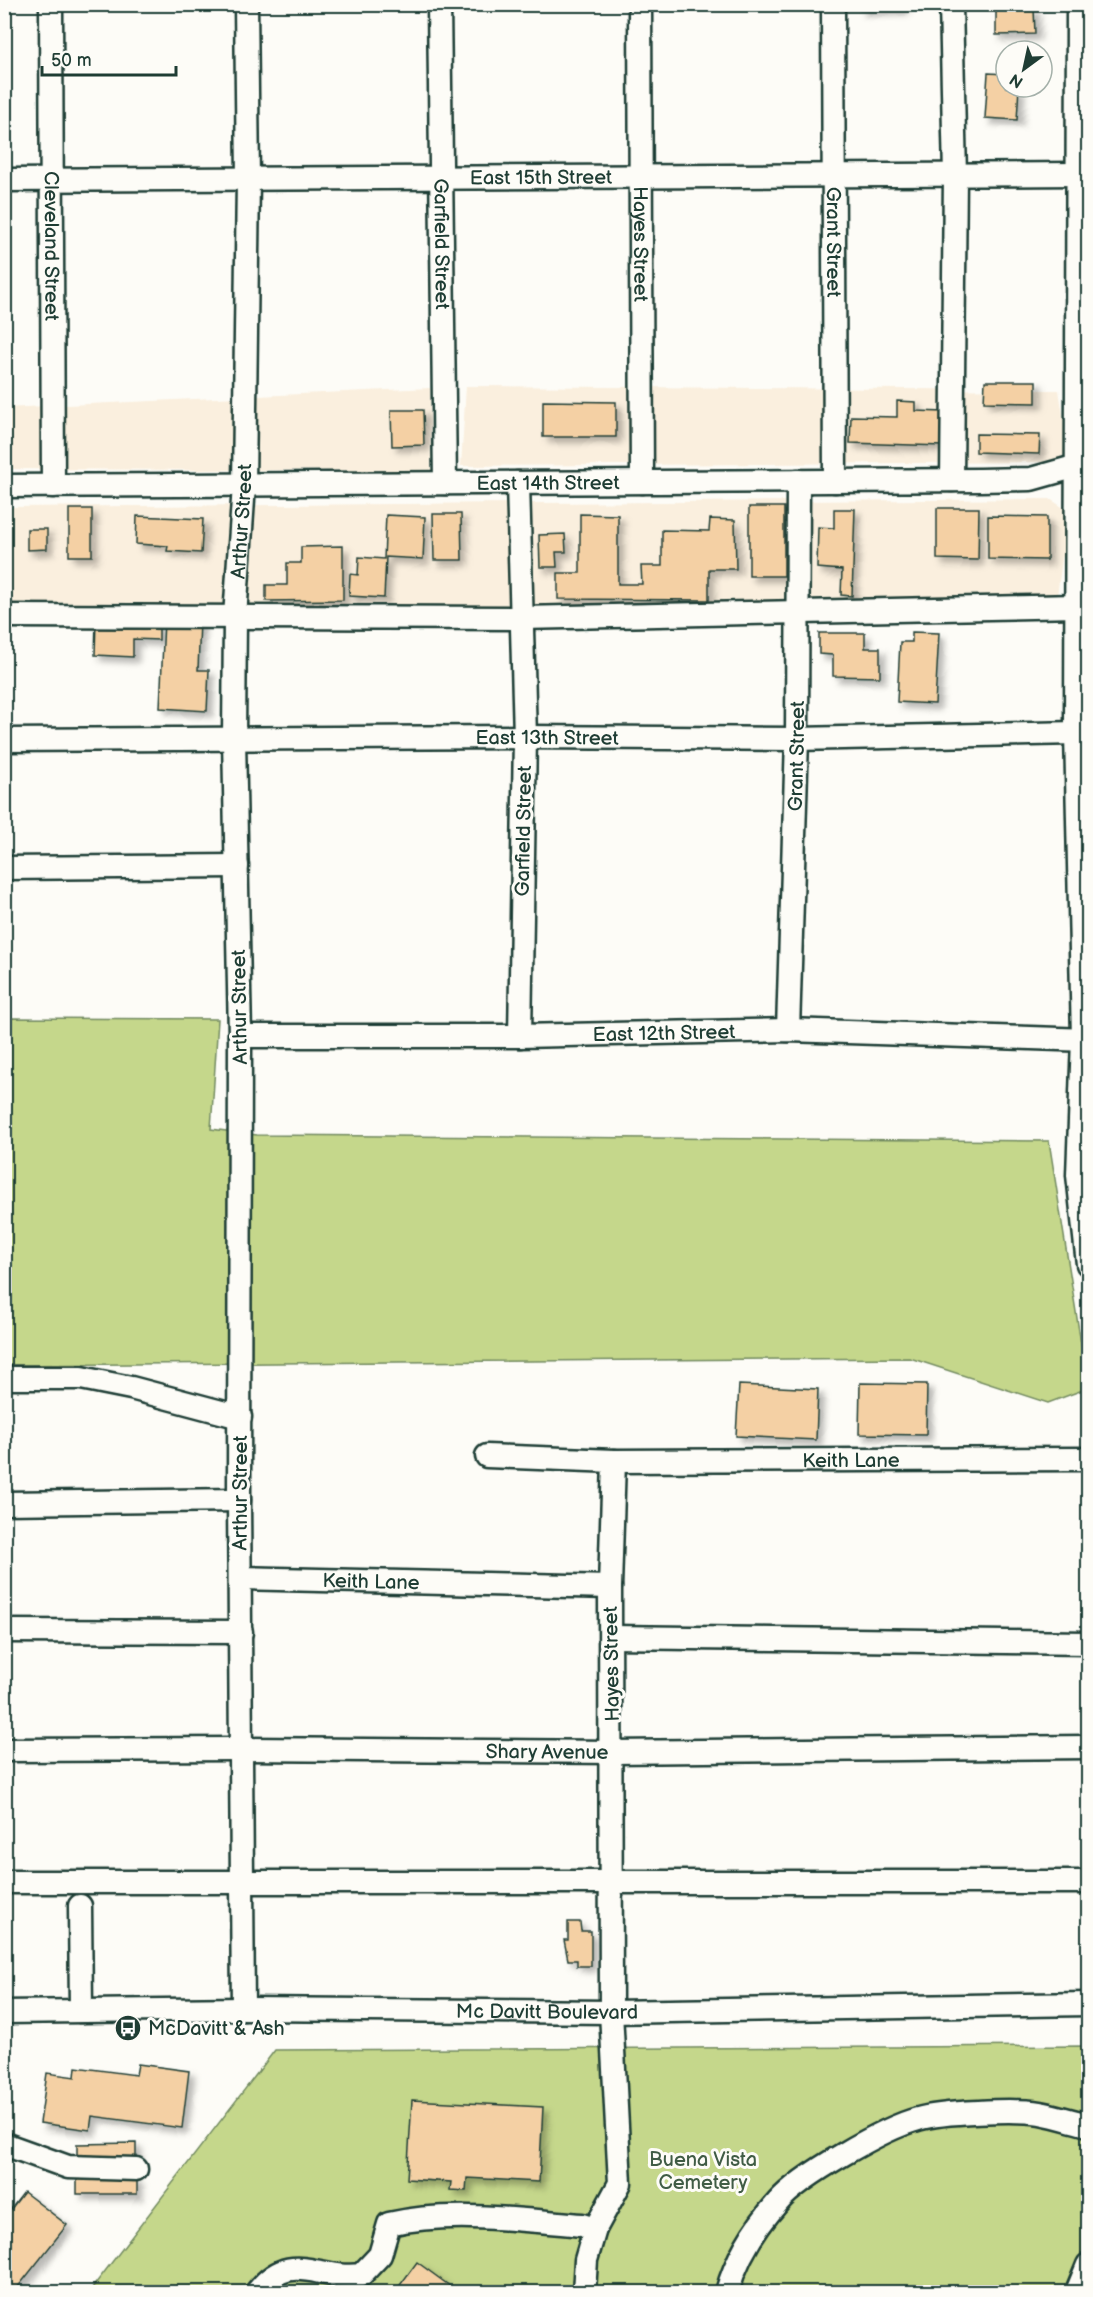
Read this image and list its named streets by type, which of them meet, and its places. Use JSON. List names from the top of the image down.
{
  "streets": {
    "street": [
      "East 15th Street",
      "Hayes Street",
      "Grant Street",
      "Garfield Street",
      "Cleveland Street",
      "East 14th Street",
      "Arthur Street",
      "East 13th Street",
      "East 12th Street",
      "Keith Lane",
      "Shary Avenue",
      "Mc Davitt Boulevard"
    ]
  },
  "crossings": [
    ["East 15th Street", "Hayes Street"],
    ["East 15th Street", "Grant Street"],
    ["East 15th Street", "Garfield Street"],
    ["East 15th Street", "Cleveland Street"],
    ["East 15th Street", "Arthur Street"],
    ["Hayes Street", "East 14th Street"],
    ["Hayes Street", "Keith Lane"],
    ["Hayes Street", "Shary Avenue"],
    ["Hayes Street", "Mc Davitt Boulevard"],
    ["Grant Street", "East 14th Street"],
    ["Grant Street", "East 13th Street"],
    ["Grant Street", "East 12th Street"],
    ["Garfield Street", "East 14th Street"],
    ["Garfield Street", "East 13th Street"],
    ["Garfield Street", "East 12th Street"],
    ["Cleveland Street", "East 14th Street"],
    ["East 14th Street", "Arthur Street"],
    ["Arthur Street", "East 13th Street"],
    ["Arthur Street", "East 12th Street"],
    ["Arthur Street", "Keith Lane"],
    ["Arthur Street", "Shary Avenue"],
    ["Arthur Street", "Mc Davitt Boulevard"]
  ],
  "parks": ["Buena Vista Cemetery"],
  "places": {
    "bus stop": ["McDavitt & Ash"]
  },
  "scale_bar": "50 m",
  "north": "bottom left"
}
